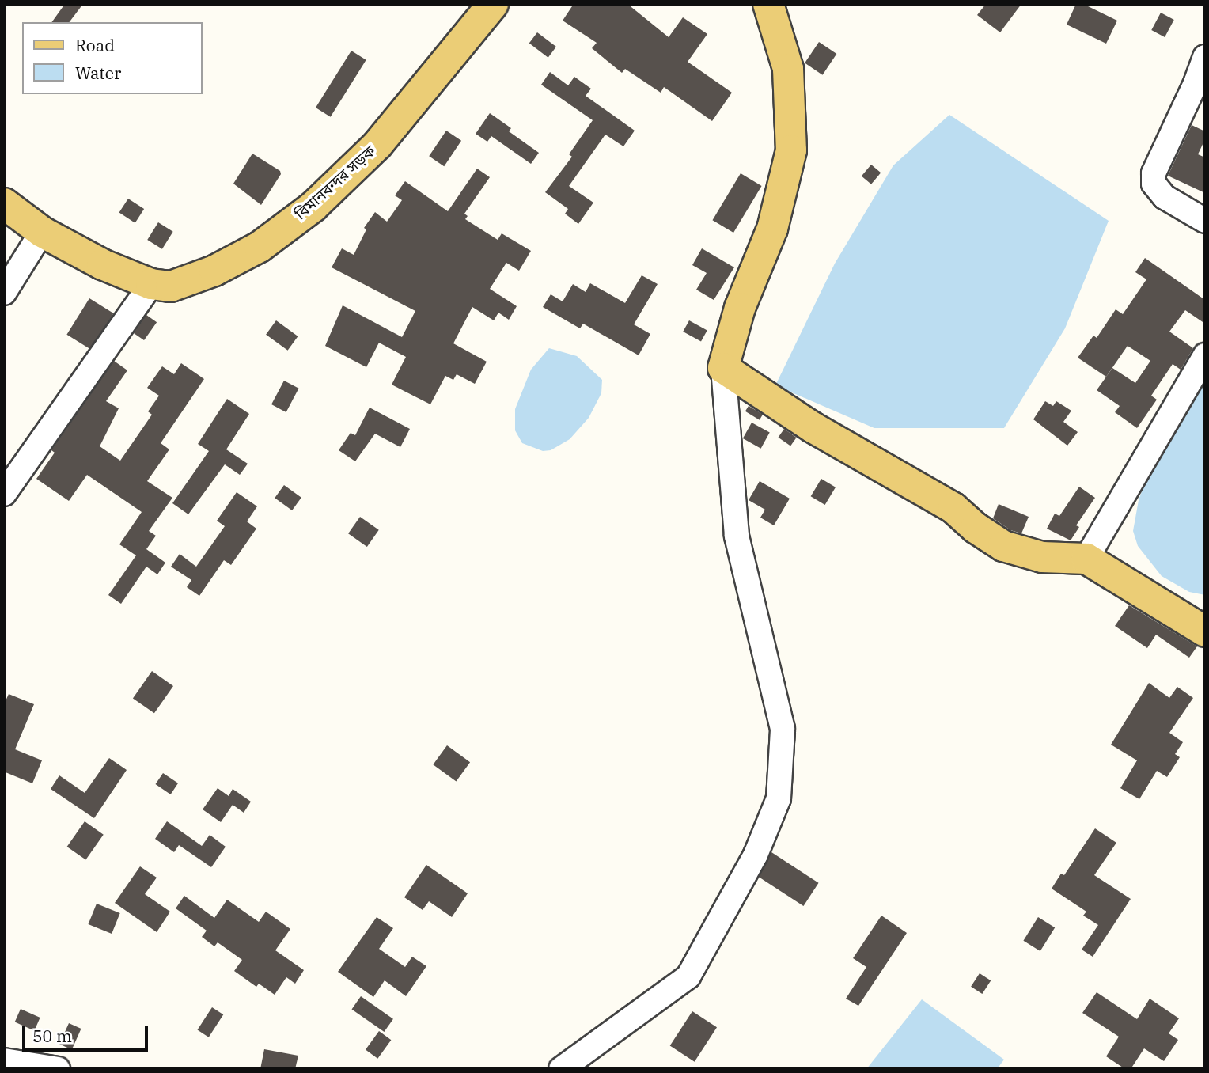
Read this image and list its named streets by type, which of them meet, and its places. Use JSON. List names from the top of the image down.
{
  "streets": {
    "main road": ["বিমানবন্দর সড়ক"]
  },
  "legend": ["Road", "Water"],
  "scale_bar": "50 m"
}
